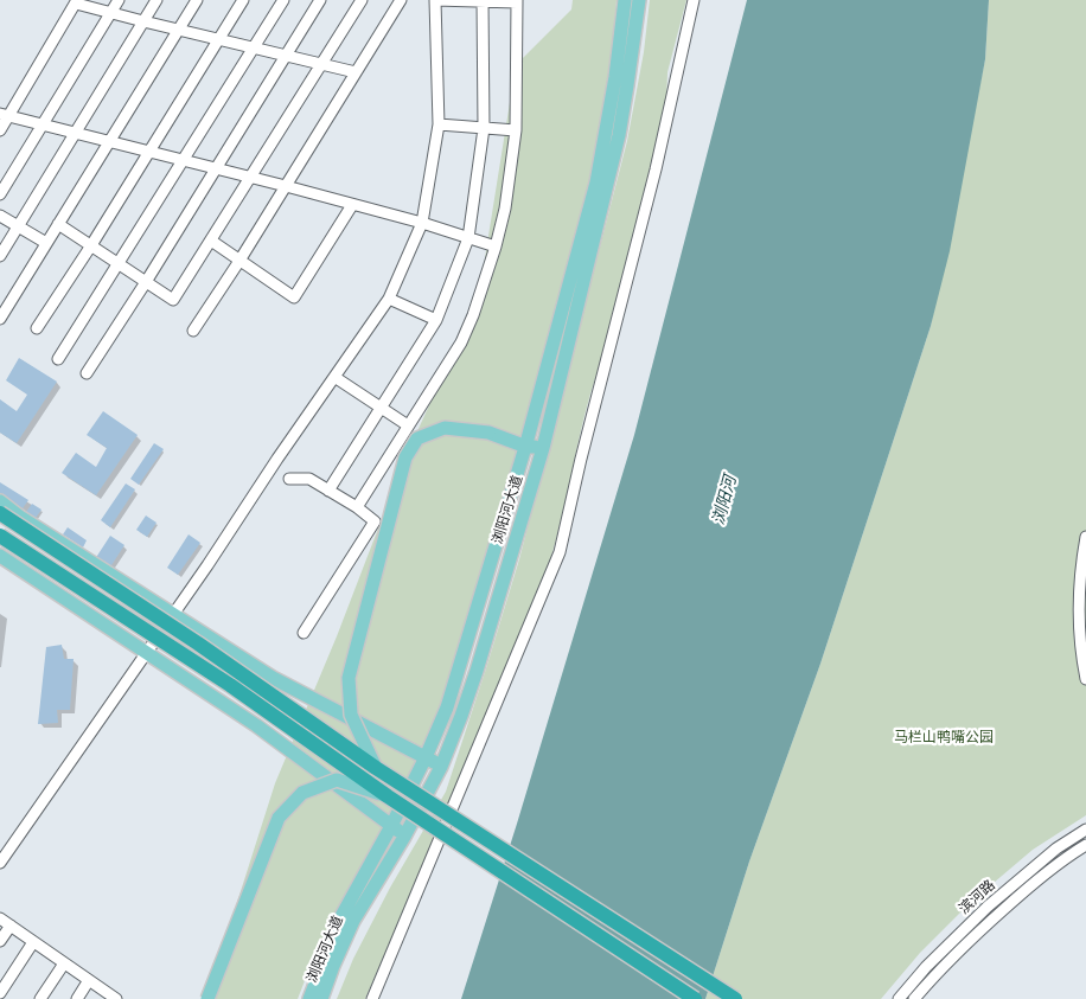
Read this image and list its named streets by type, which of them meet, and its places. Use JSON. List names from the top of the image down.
{
  "streets": {
    "main road": ["浏阳河大道"],
    "street": ["滨河路"]
  },
  "water": ["浏阳河"],
  "parks": ["马栏山鸭嘴公园"]
}
